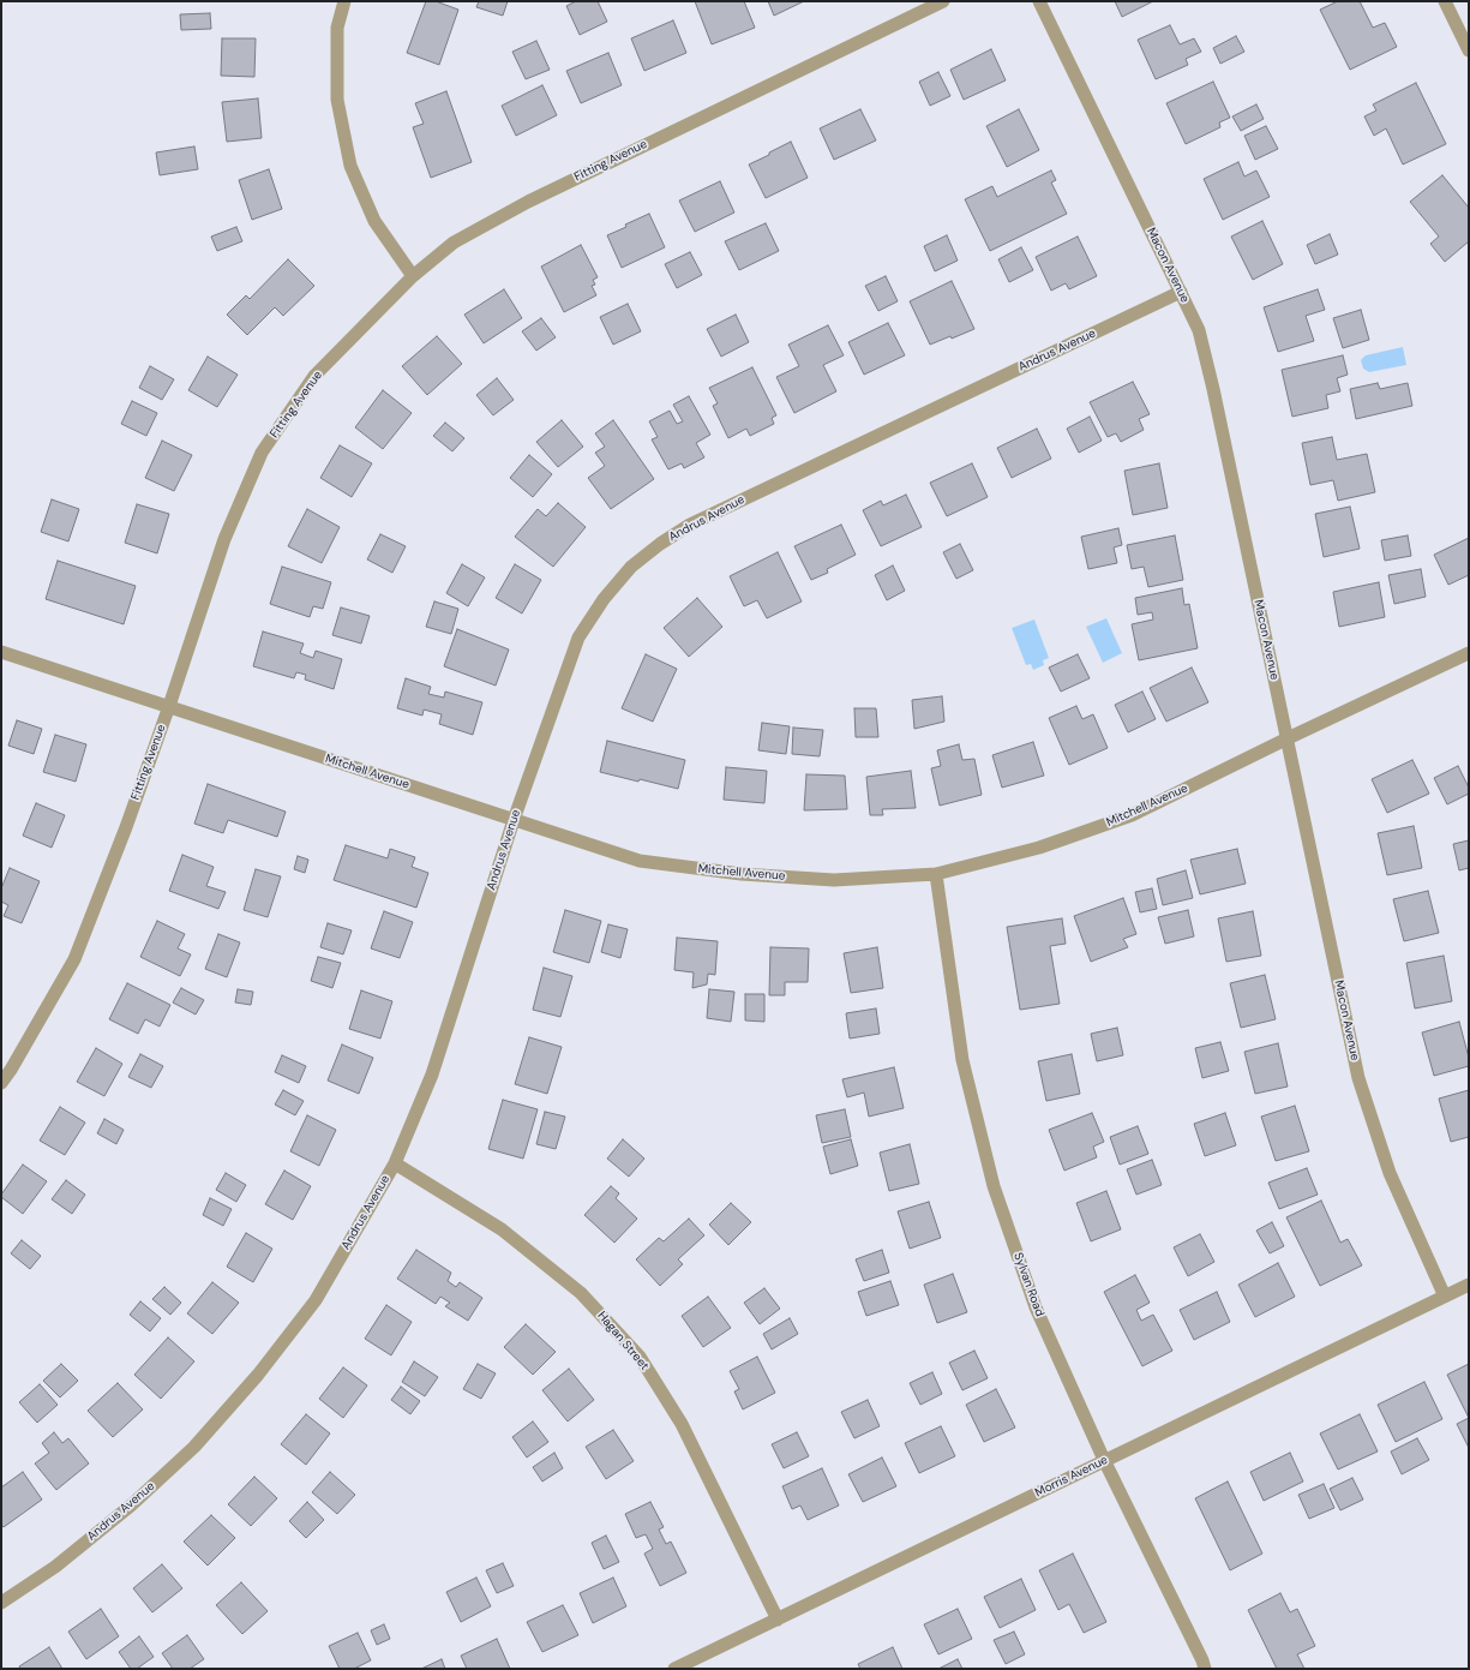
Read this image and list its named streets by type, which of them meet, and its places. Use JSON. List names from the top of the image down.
{
  "streets": {
    "street": [
      "Fitting Avenue",
      "Macon Avenue",
      "Andrus Avenue",
      "Mitchell Avenue",
      "Sylvan Road",
      "Hagan Street",
      "Morris Avenue"
    ]
  },
  "crossings": [
    ["Fitting Avenue", "Mitchell Avenue"],
    ["Macon Avenue", "Andrus Avenue"],
    ["Macon Avenue", "Mitchell Avenue"],
    ["Macon Avenue", "Morris Avenue"],
    ["Andrus Avenue", "Mitchell Avenue"],
    ["Andrus Avenue", "Hagan Street"],
    ["Mitchell Avenue", "Sylvan Road"],
    ["Sylvan Road", "Morris Avenue"],
    ["Hagan Street", "Morris Avenue"]
  ]
}
